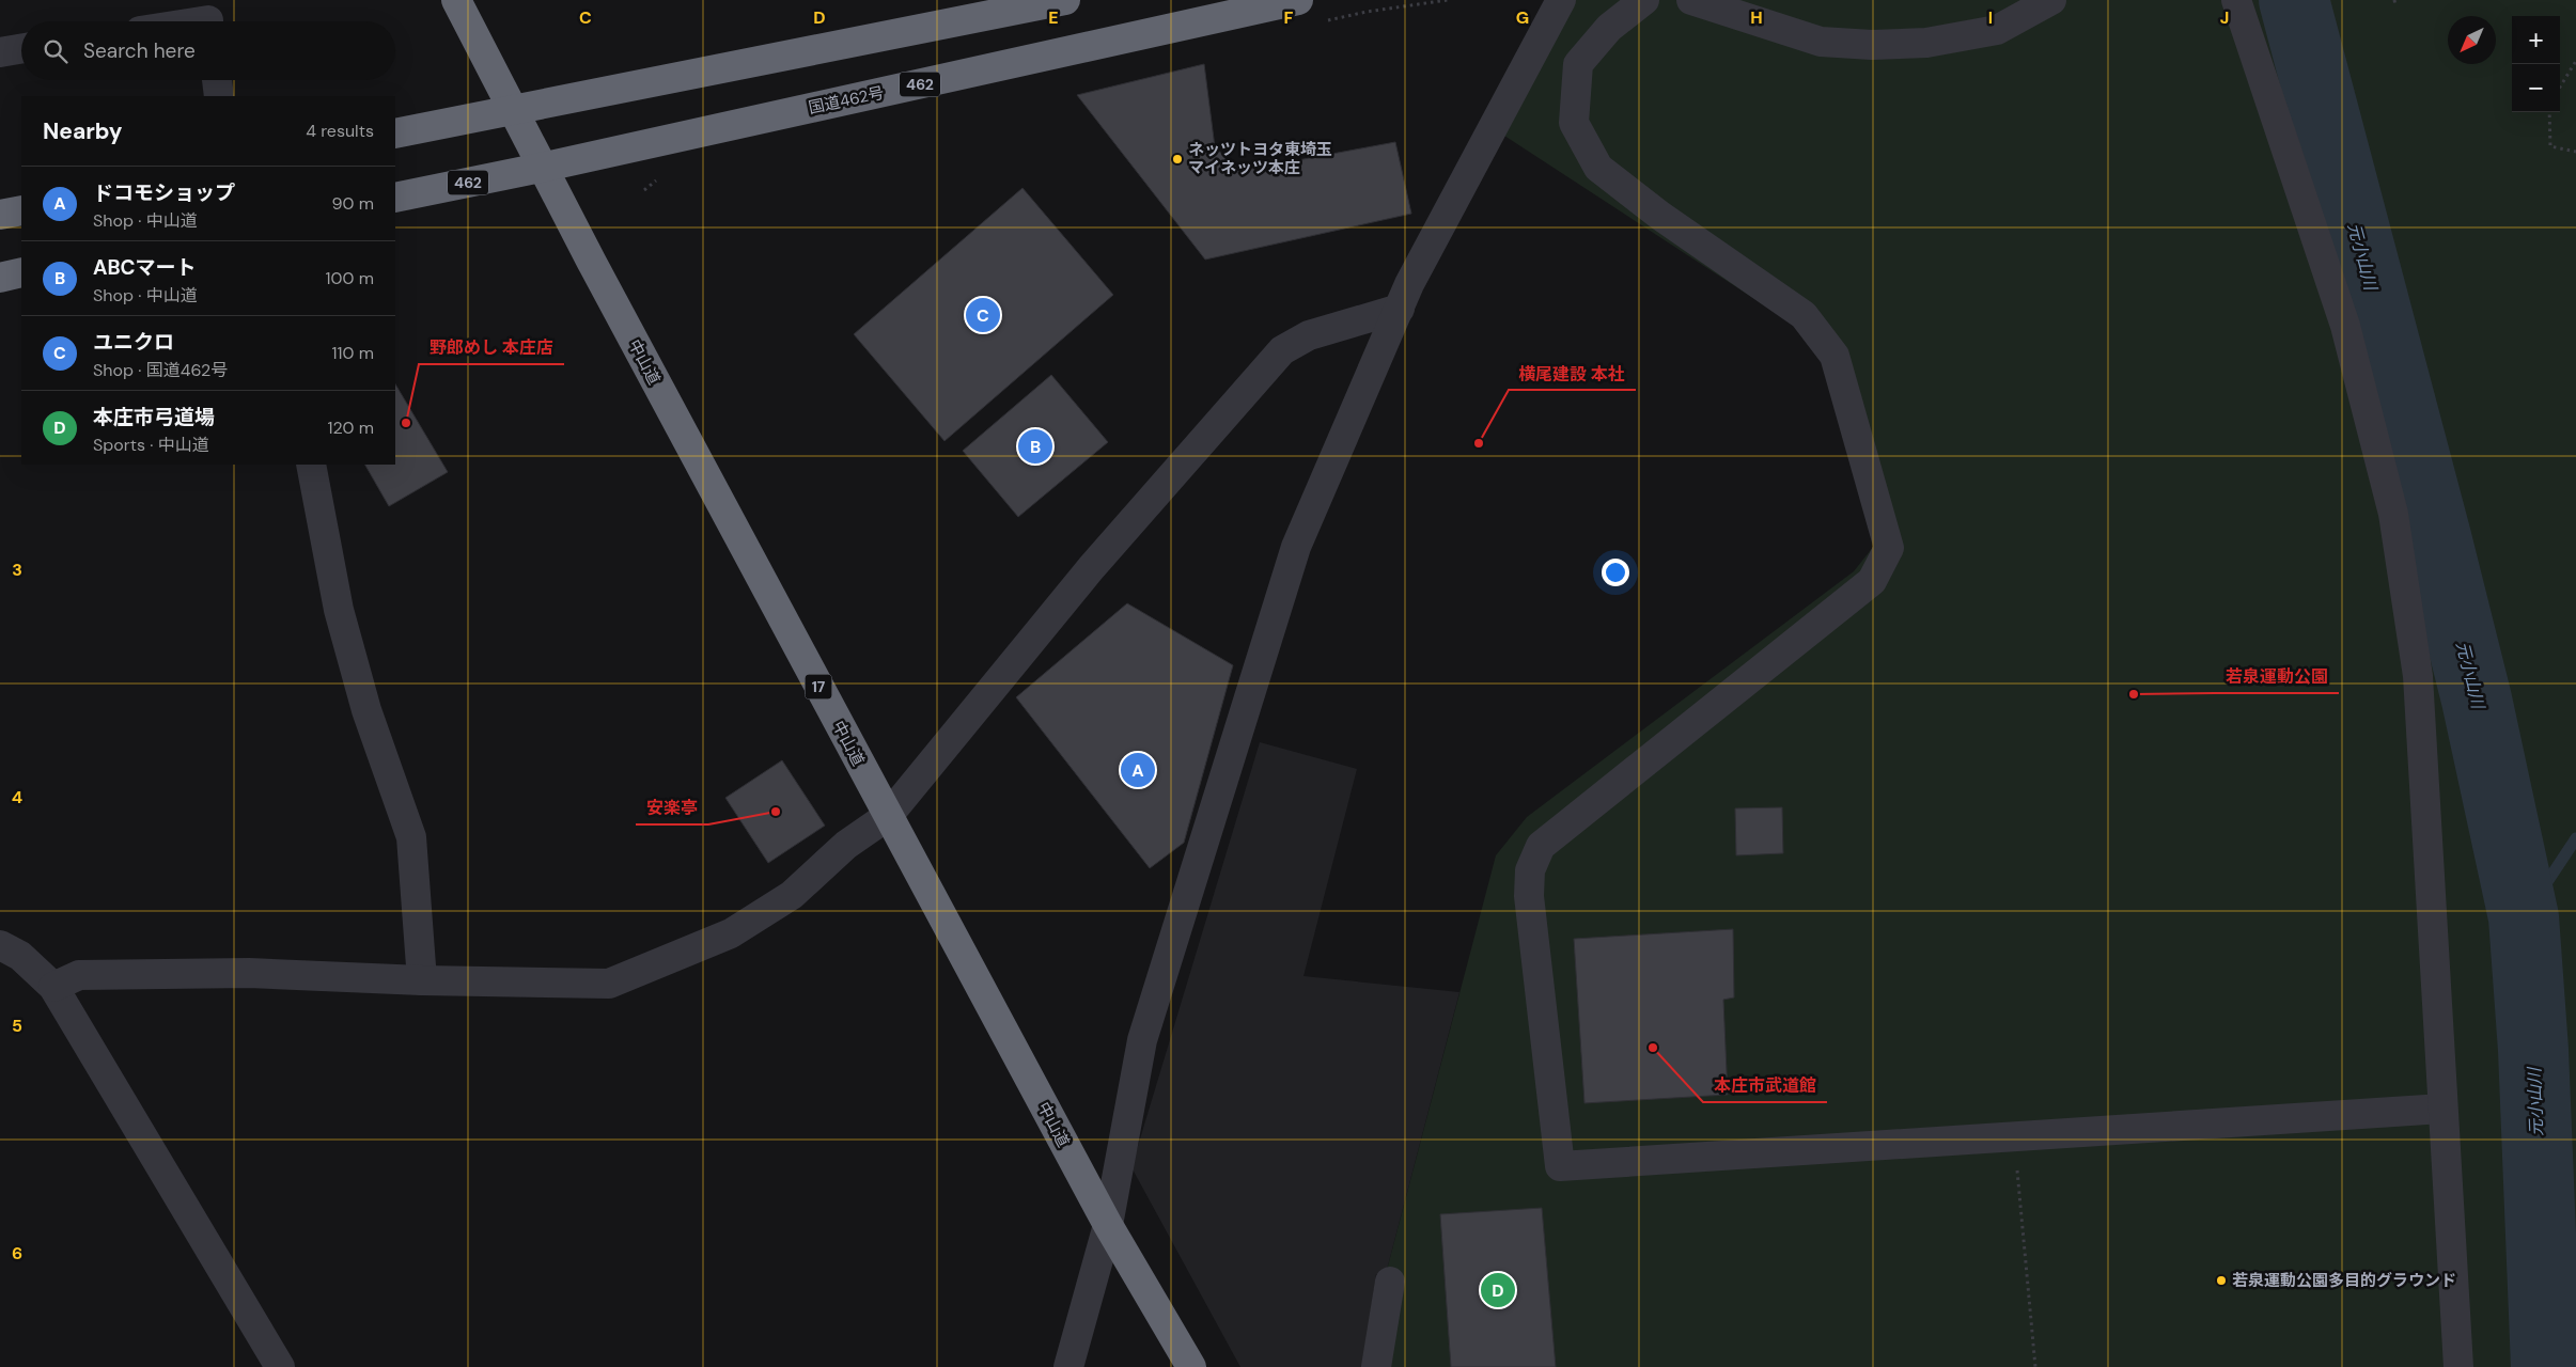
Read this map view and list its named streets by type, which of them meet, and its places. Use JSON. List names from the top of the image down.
{
  "streets": {
    "highway": [
      "462",
      "国道462号",
      "中山道",
      "17"
    ]
  },
  "crossings": [
    ["国道462号", "中山道"]
  ],
  "water": ["元小山川"],
  "places": [
    "ネッツトヨタ東埼玉 マイネッツ本庄",
    "野郎めし 本庄店",
    "横尾建設 本社",
    "若泉運動公園",
    "安楽亭",
    "本庄市武道館",
    "若泉運動公園多目的グラウンド"
  ],
  "north": "bottom left",
  "page": {
    "map_buttons": ["+", "−"],
    "search": "Search here",
    "heading": ["Nearby", "4 results"],
    "list": [
      {
        "mark": "A",
        "name": "ドコモショップ",
        "note": "Shop · 中山道",
        "value": "90 m"
      },
      {
        "mark": "B",
        "name": "ABCマート",
        "note": "Shop · 中山道",
        "value": "100 m"
      },
      {
        "mark": "C",
        "name": "ユニクロ",
        "note": "Shop · 国道462号",
        "value": "110 m"
      },
      {
        "mark": "D",
        "name": "本庄市弓道場",
        "note": "Sports · 中山道",
        "value": "120 m"
      }
    ],
    "pins": [
      "C",
      "B",
      "A",
      "D"
    ]
  },
  "grid": {
    "columns": [
      "C",
      "D",
      "E",
      "F",
      "G",
      "H",
      "I",
      "J"
    ],
    "rows": [
      "3",
      "4",
      "5",
      "6"
    ]
  }
}
